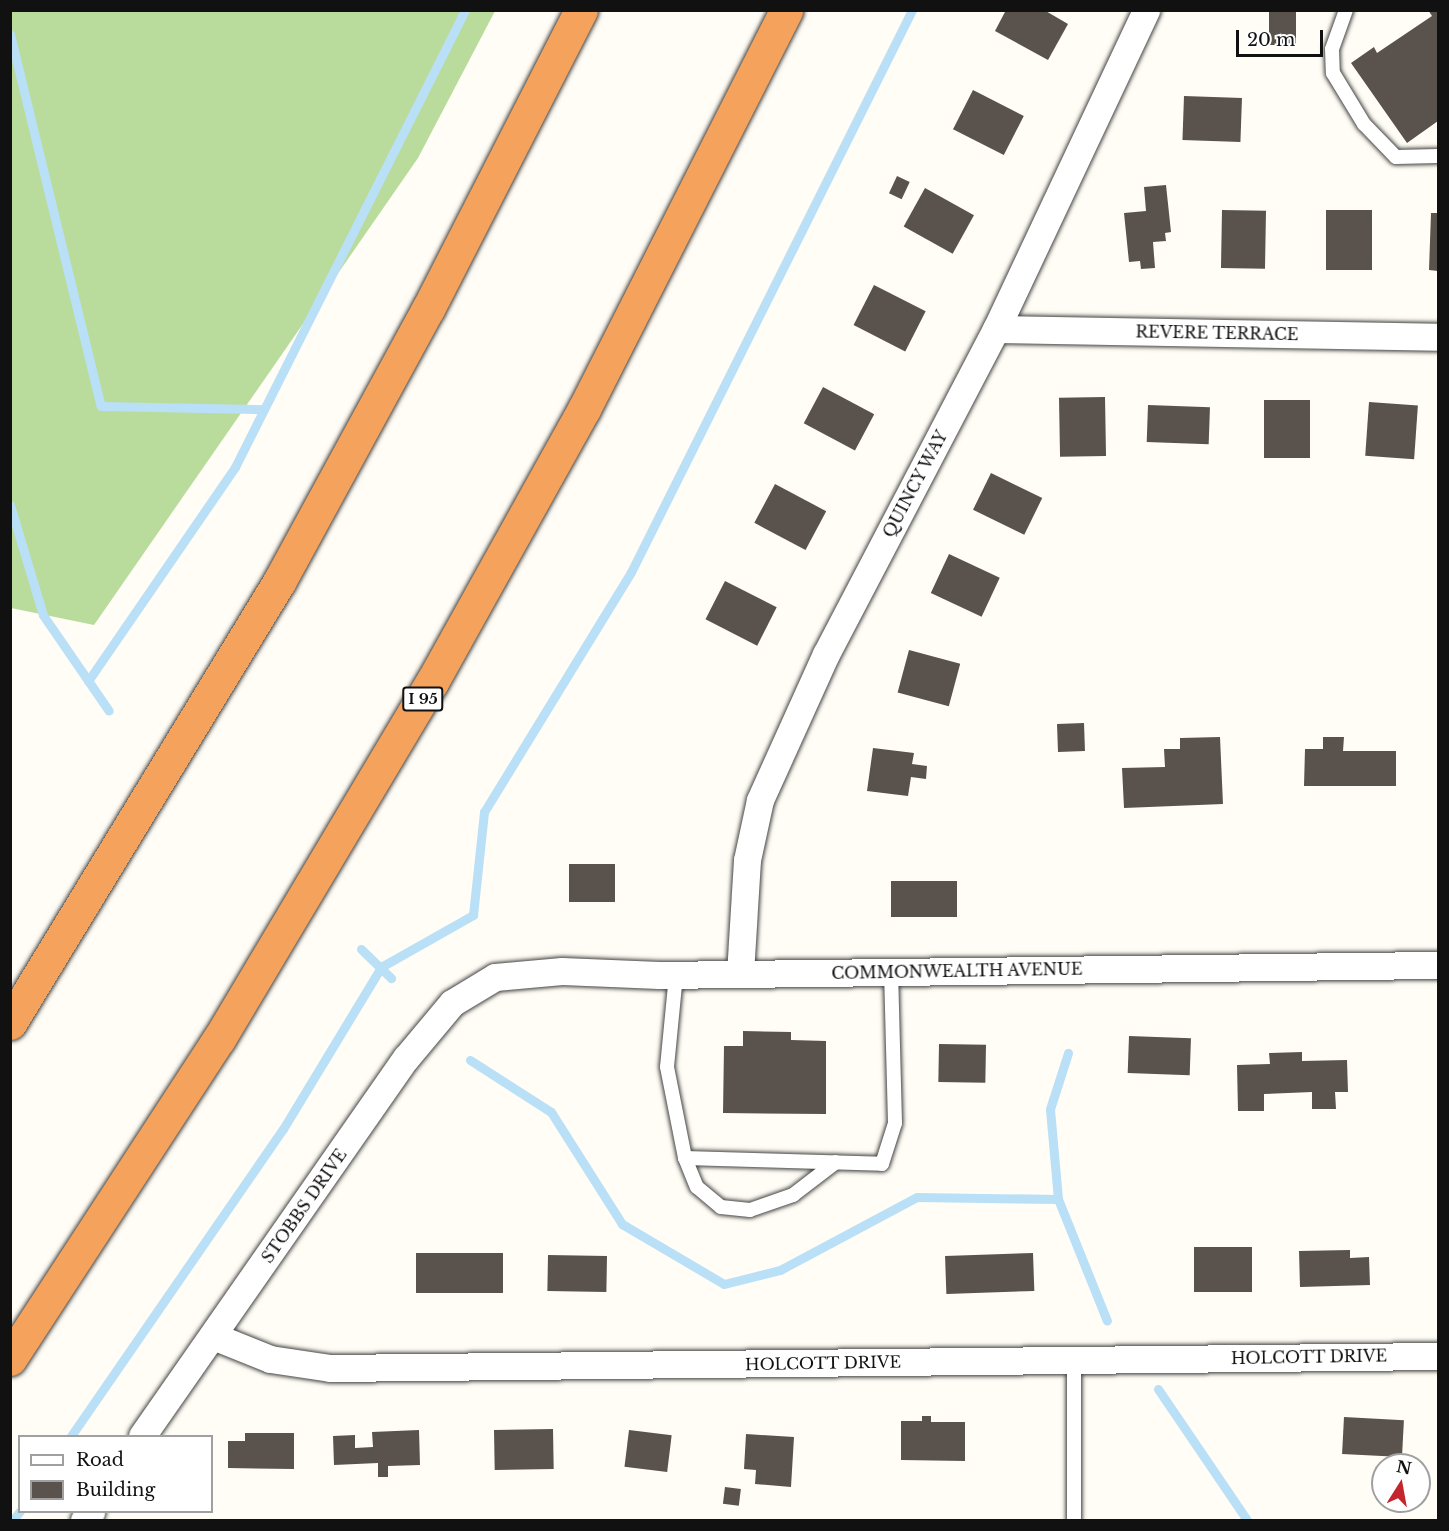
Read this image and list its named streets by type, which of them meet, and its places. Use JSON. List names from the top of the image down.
{
  "streets": {
    "highway": ["I 95"],
    "street": [
      "REVERE TERRACE",
      "QUINCY WAY",
      "COMMONWEALTH AVENUE",
      "STOBBS DRIVE",
      "HOLCOTT DRIVE"
    ]
  },
  "crossings": [
    ["REVERE TERRACE", "QUINCY WAY"],
    ["QUINCY WAY", "COMMONWEALTH AVENUE"],
    ["COMMONWEALTH AVENUE", "STOBBS DRIVE"],
    ["STOBBS DRIVE", "HOLCOTT DRIVE"]
  ],
  "legend": ["Road", "Building"],
  "scale_bar": "20 m",
  "north": "top"
}
